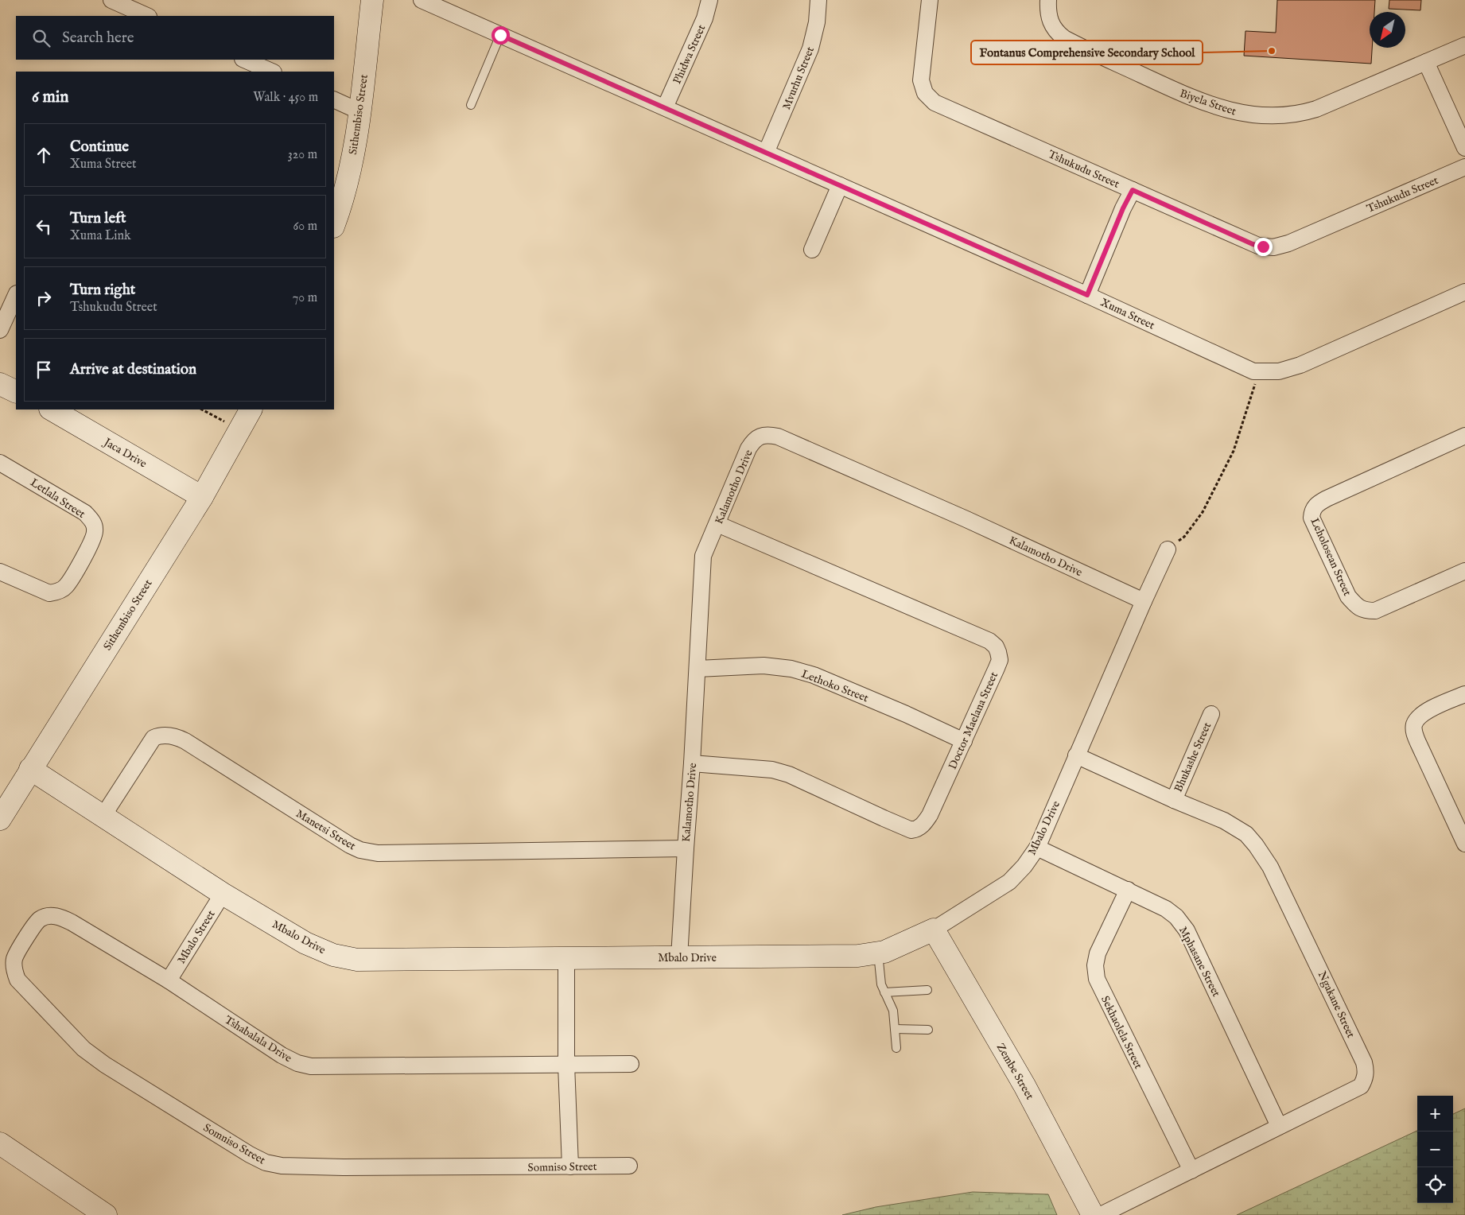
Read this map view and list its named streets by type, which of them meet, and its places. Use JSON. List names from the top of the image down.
{
  "streets": {
    "street": [
      "Phidwa Street",
      "Mvurhu Street",
      "Biyela Street",
      "Sithembiso Street",
      "Tshukudu Street",
      "Xuma Street",
      "Jaca Drive",
      "Kalamotho Drive",
      "Letlala Street",
      "Leholosean Street",
      "Lethoko Street",
      "Doctor Maelana Street",
      "Bhukashe Street",
      "Mbalo Drive",
      "Manetsi Street",
      "Mbalo Street",
      "Mphasane Street",
      "Ngakane Street",
      "Sekhaolela Street",
      "Tshabalala Drive",
      "Zembe Street",
      "Somniso Street"
    ]
  },
  "crossings": [
    ["Phidwa Street", "Xuma Street"],
    ["Mvurhu Street", "Xuma Street"],
    ["Sithembiso Street", "Jaca Drive"],
    ["Sithembiso Street", "Mbalo Drive"],
    ["Kalamotho Drive", "Lethoko Street"],
    ["Kalamotho Drive", "Doctor Maelana Street"],
    ["Kalamotho Drive", "Mbalo Drive"],
    ["Kalamotho Drive", "Manetsi Street"],
    ["Lethoko Street", "Doctor Maelana Street"],
    ["Bhukashe Street", "Ngakane Street"],
    ["Mbalo Drive", "Manetsi Street"],
    ["Mbalo Drive", "Mbalo Street"],
    ["Mbalo Drive", "Mphasane Street"],
    ["Mbalo Drive", "Ngakane Street"],
    ["Mbalo Drive", "Zembe Street"],
    ["Mbalo Street", "Tshabalala Drive"],
    ["Mphasane Street", "Ngakane Street"],
    ["Mphasane Street", "Sekhaolela Street"],
    ["Ngakane Street", "Sekhaolela Street"],
    ["Tshabalala Drive", "Somniso Street"]
  ],
  "places": ["Fontanus Comprehensive Secondary School"],
  "north": "bottom left",
  "page": {
    "search": "Search here",
    "heading": ["6 min", "Walk · 450 m"],
    "list": [
      ["Continue", "Xuma Street", "320 m"],
      ["Turn left", "Xuma Link", "60 m"],
      ["Turn right", "Tshukudu Street", "70 m"],
      "Arrive at destination"
    ],
    "map_buttons": ["+", "−"]
  }
}
